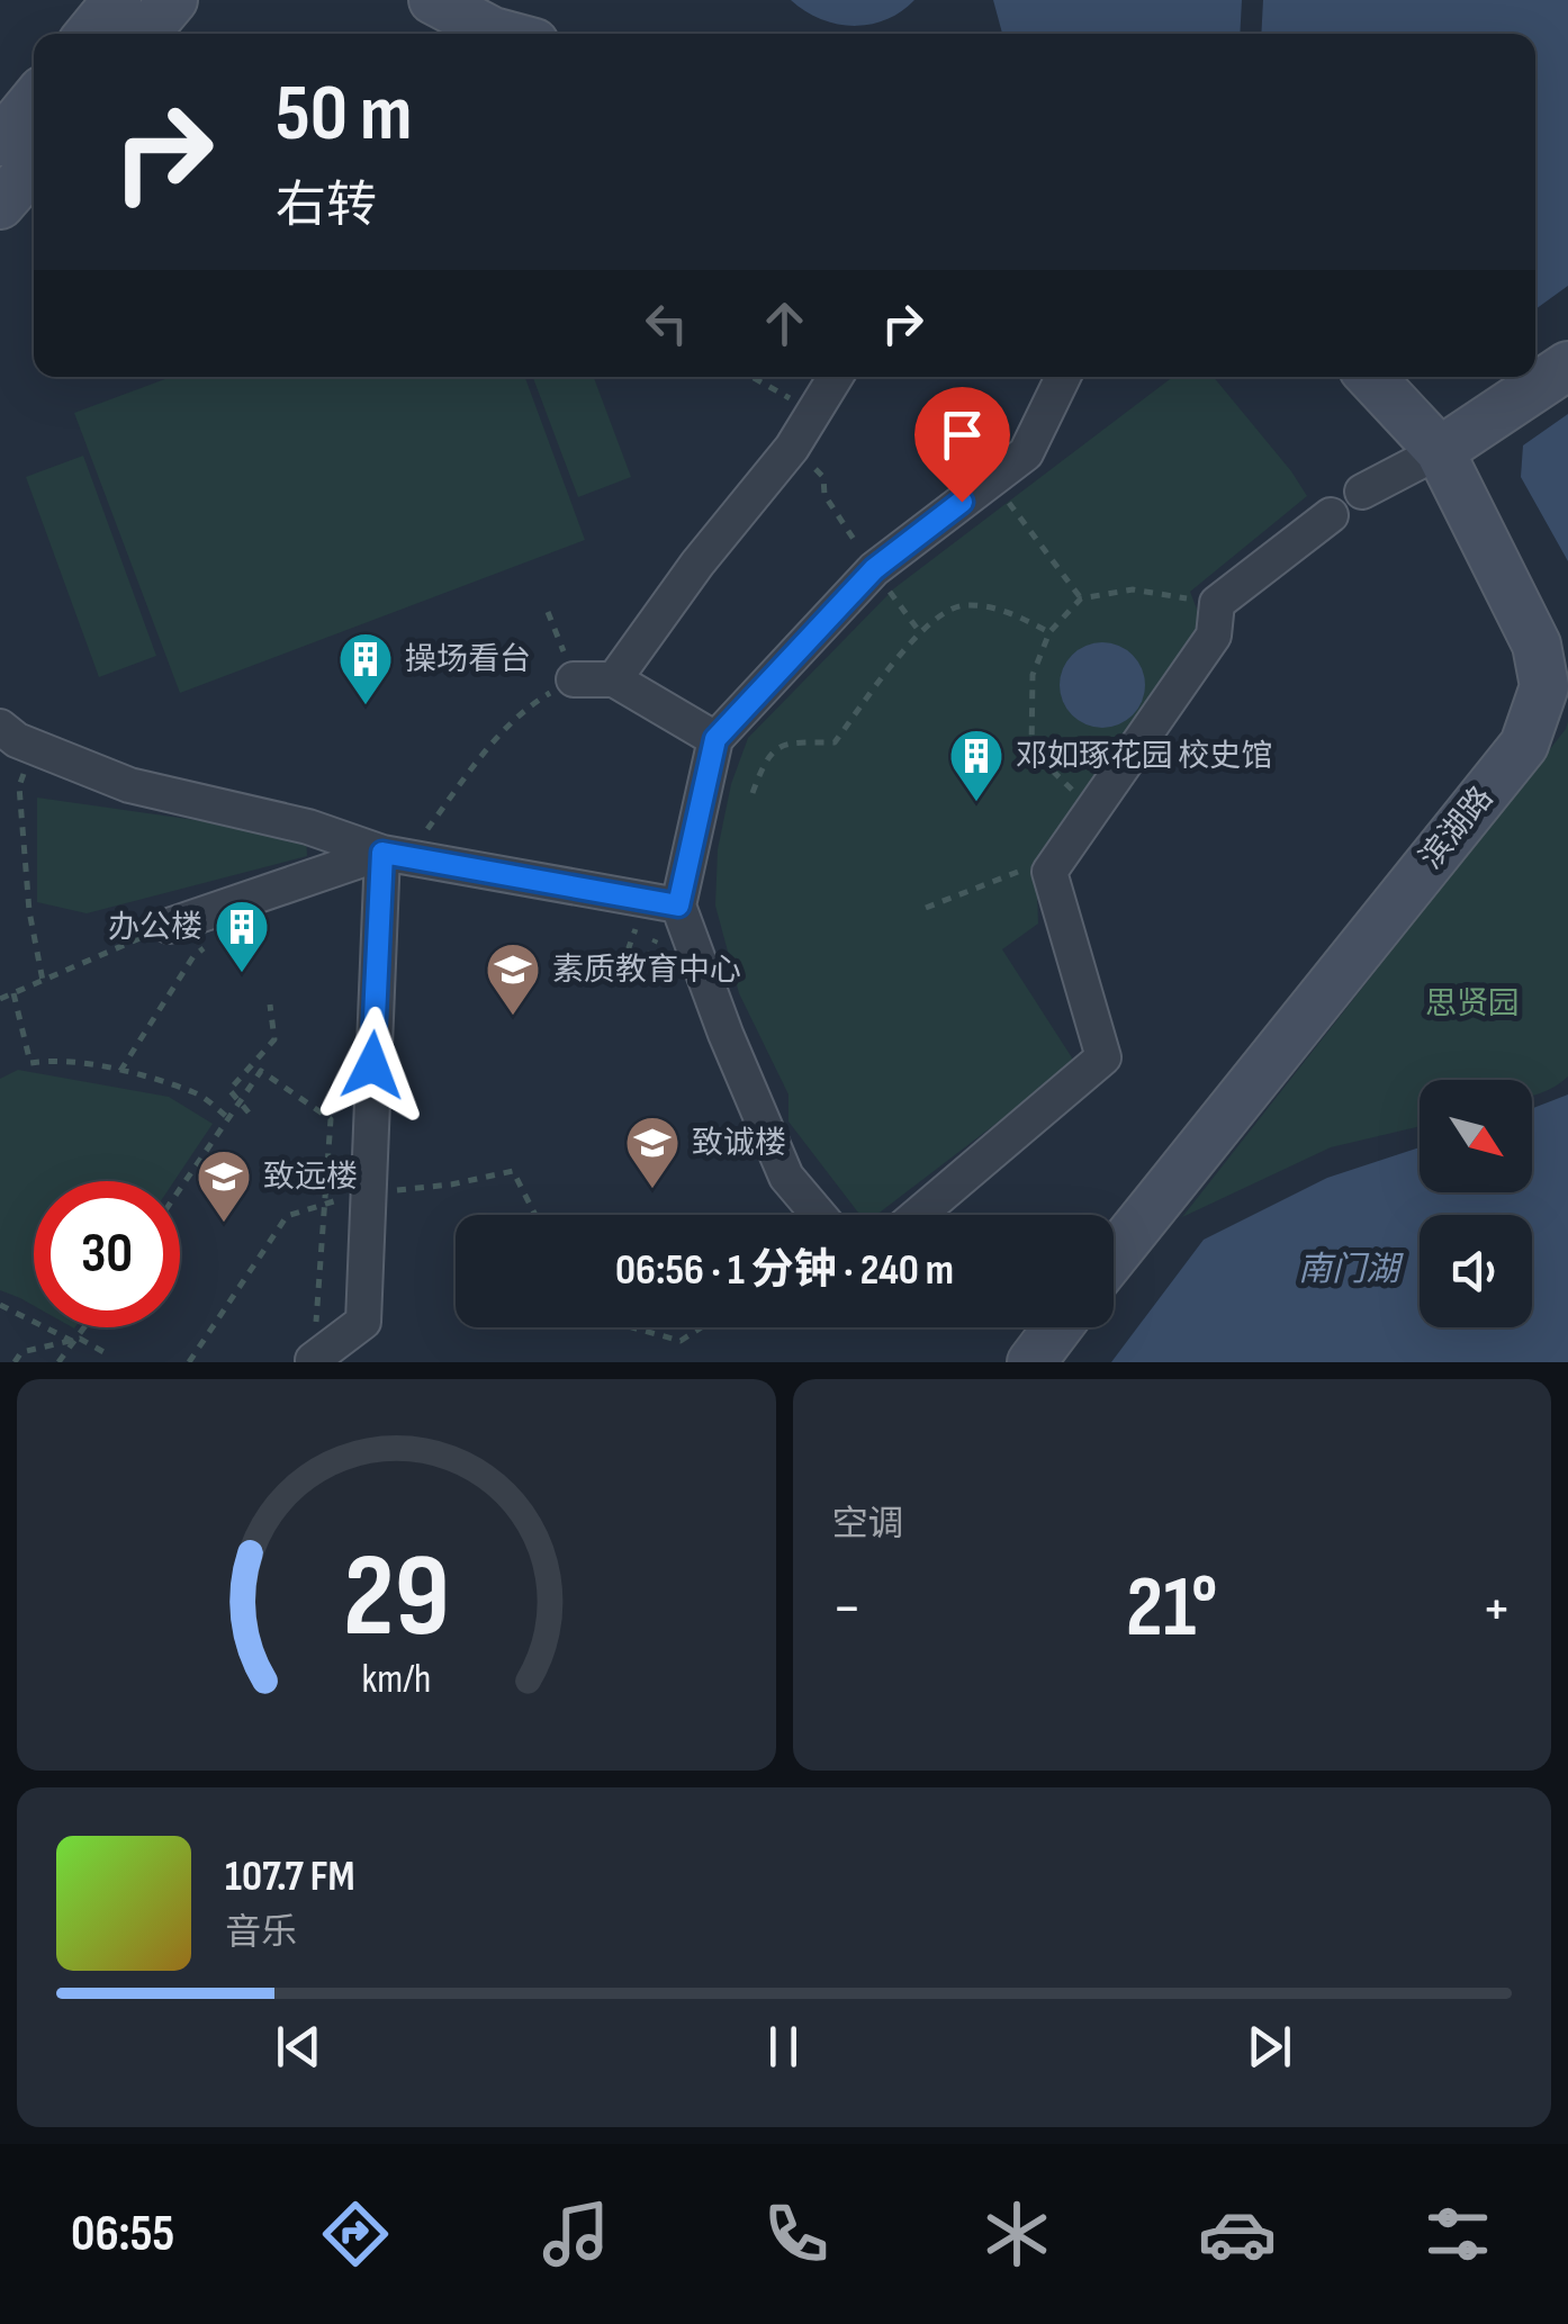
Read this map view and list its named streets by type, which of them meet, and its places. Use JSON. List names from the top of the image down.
{
  "streets": {
    "street": ["滨湖路"]
  },
  "water": ["南门湖"],
  "parks": ["思贤园"],
  "places": {
    "building": ["操场看台", "邓如琢花园 校史馆", "办公楼"],
    "school or university": ["素质教育中心", "致诚楼", "致远楼"]
  },
  "north": "bottom right",
  "page": {
    "turn": ["50 m", "右转"],
    "limit": "30",
    "trip": "06:56 · 1 分钟 · 240 m",
    "tile": "空调",
    "heat": ["−", "21°", "+"],
    "song": ["107.7 FM", "音乐"],
    "tabs": "06:55",
    "gauge": ["29", "km/h"]
  }
}
